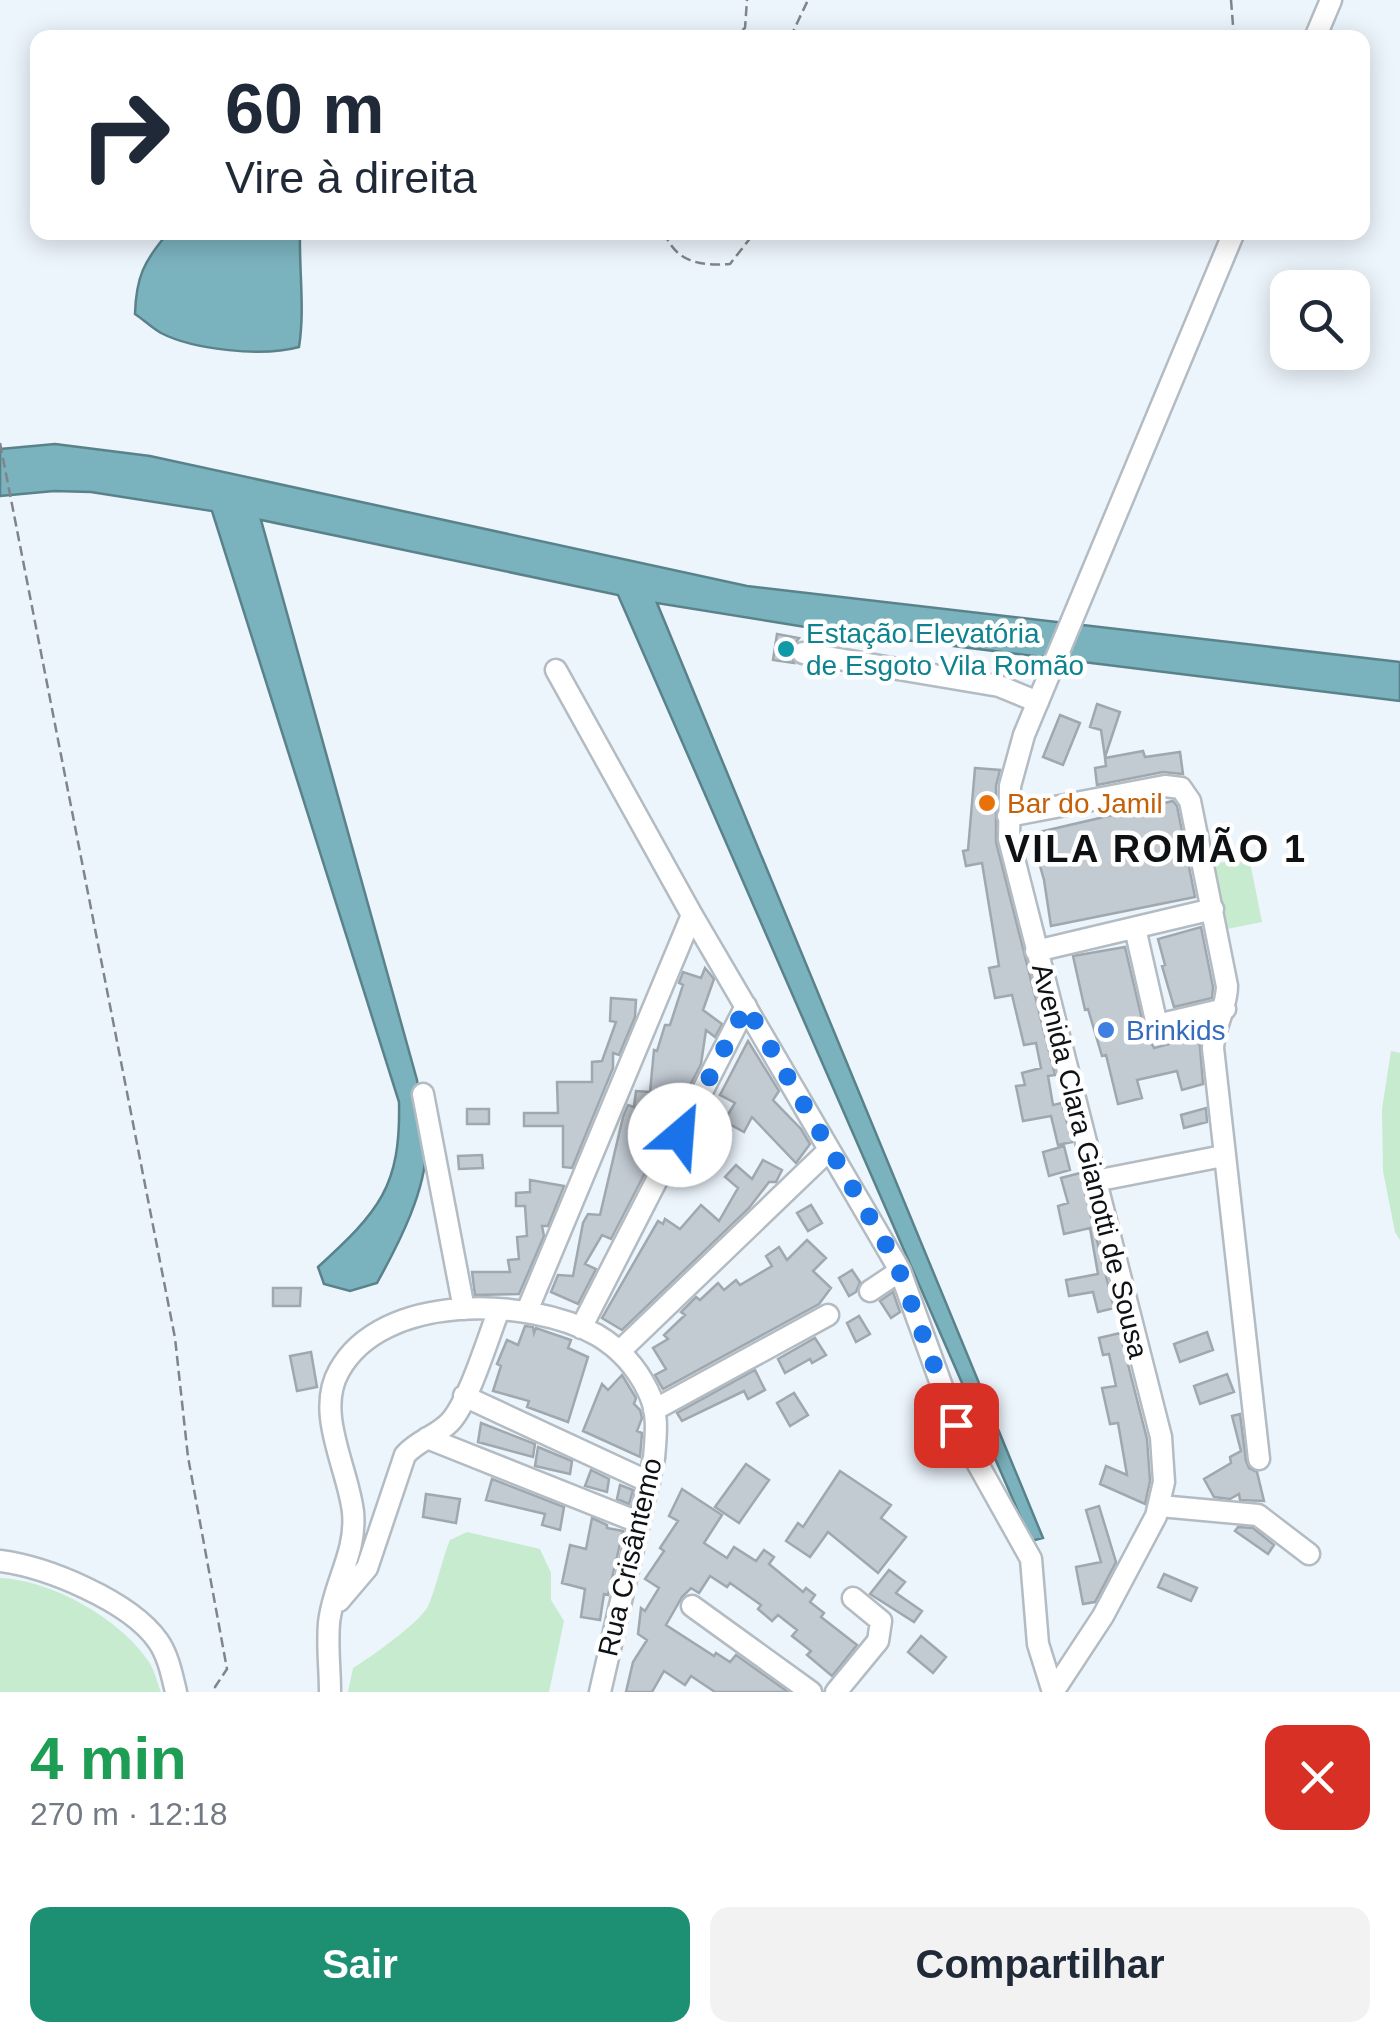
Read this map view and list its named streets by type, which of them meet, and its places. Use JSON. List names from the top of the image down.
{
  "streets": {
    "street": ["Avenida Clara Gianotti de Sousa", "Rua Crisântemo"]
  },
  "districts": ["VILA ROMÃO 1"],
  "places": ["Estação Elevatória de Esgoto Vila Romão", "Bar do Jamil", "Brinkids"],
  "page": {
    "turn": ["60 m", "Vire à direita"],
    "heading": ["4 min", "270 m · 12:18"],
    "buttons": ["Sair", "Compartilhar"]
  }
}
